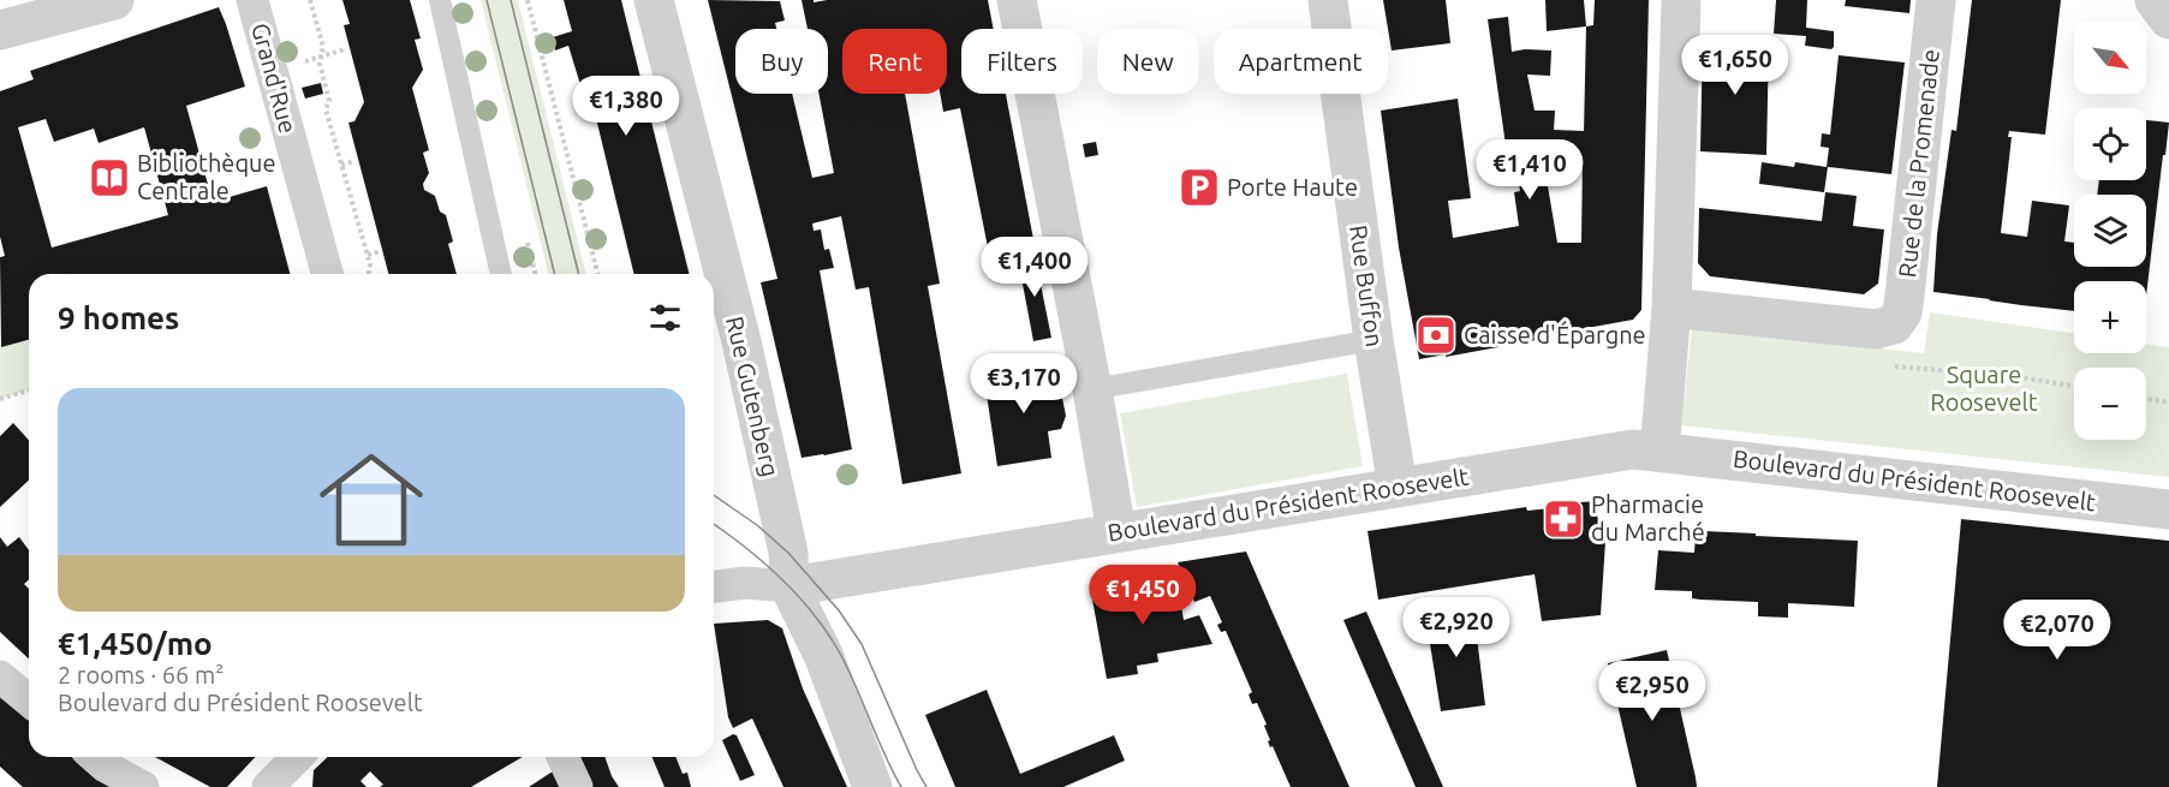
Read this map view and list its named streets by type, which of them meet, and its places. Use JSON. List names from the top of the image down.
{
  "streets": {
    "street": [
      "Grand'Rue",
      "Rue de la Promenade",
      "Rue Buffon",
      "Rue Gutenberg",
      "Boulevard du Président Roosevelt"
    ]
  },
  "crossings": [
    ["Rue Buffon", "Boulevard du Président Roosevelt"],
    ["Rue Gutenberg", "Boulevard du Président Roosevelt"]
  ],
  "parks": ["Square Roosevelt"],
  "places": {
    "library": ["Bibliothèque Centrale"],
    "parking": ["Porte Haute"],
    "bank": ["Caisse d'Épargne"],
    "pharmacy": ["Pharmacie du Marché"]
  },
  "north": "bottom right",
  "page": {
    "map_buttons": ["+", "−"],
    "chip": [
      "Buy",
      "Rent",
      "Filters",
      "New",
      "Apartment"
    ],
    "price": [
      "€1,650",
      "€1,380",
      "€1,410",
      "€1,400",
      "€3,170",
      "€1,450",
      "€2,920",
      "€2,070",
      "€2,950"
    ],
    "heading": "9 homes",
    "list": [
      {
        "name": "€1,450/mo",
        "note": "2 rooms · 66 m² · Boulevard du Président Roosevelt"
      }
    ]
  }
}
